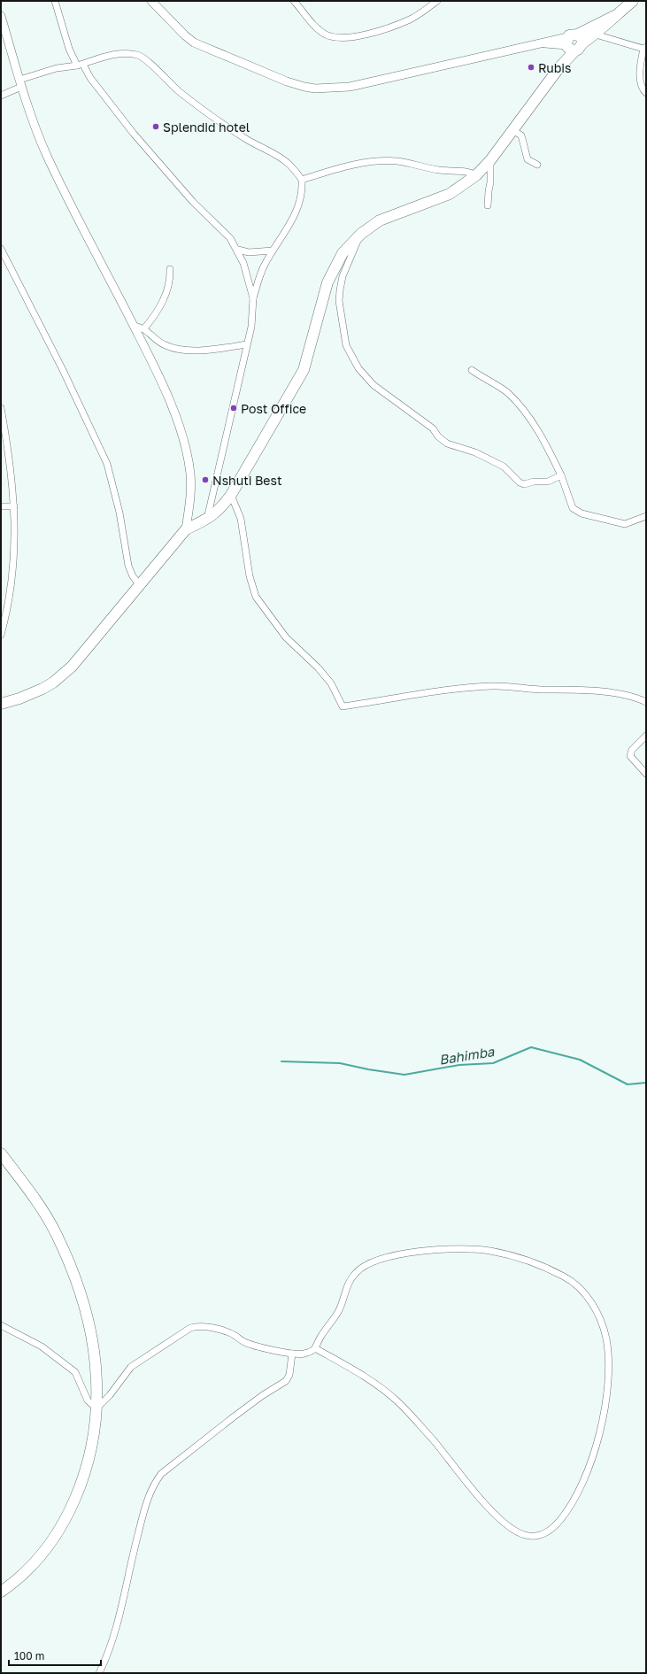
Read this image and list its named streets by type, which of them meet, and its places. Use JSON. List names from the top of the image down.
{
  "water": ["Bahimba"],
  "places": [
    "Rubis",
    "Splendid hotel",
    "Post Office",
    "Nshuti Best"
  ],
  "scale_bar": "100 m"
}
